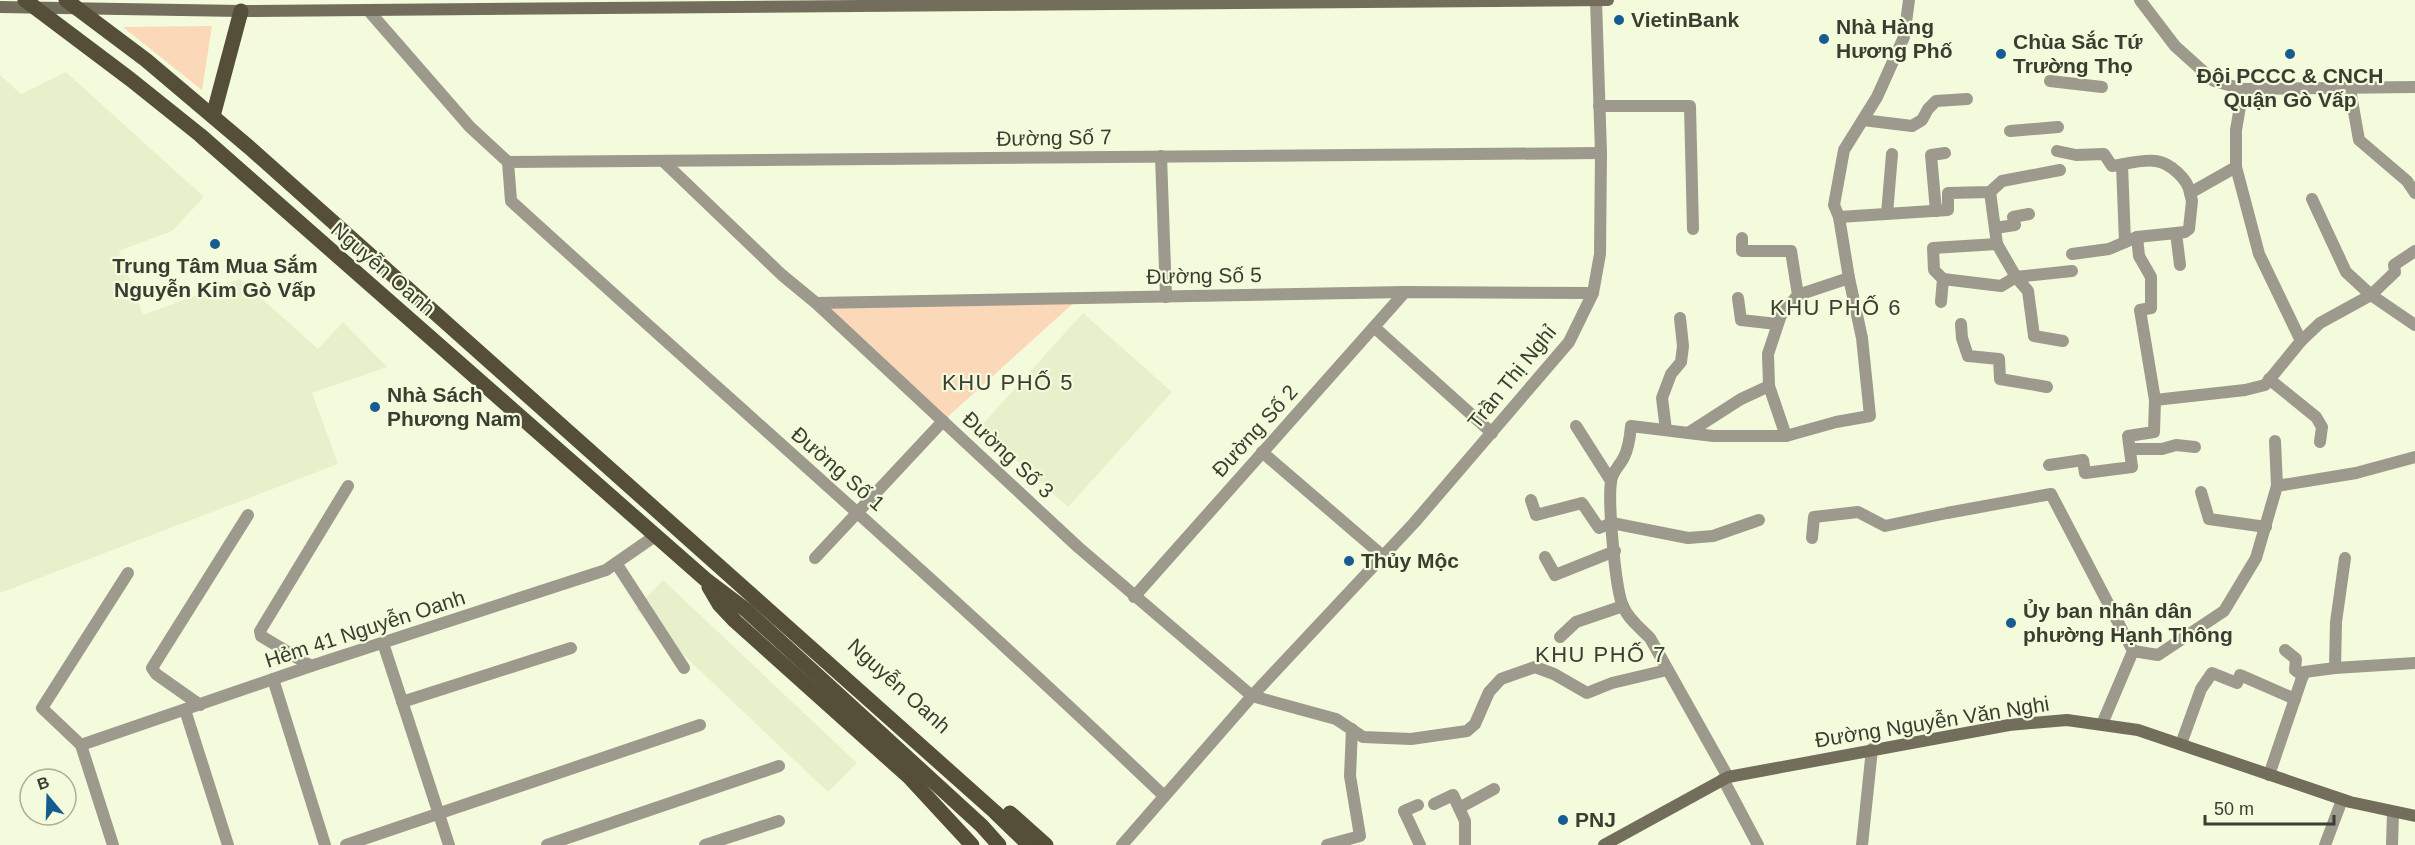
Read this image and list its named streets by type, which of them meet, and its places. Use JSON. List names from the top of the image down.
{
  "streets": {
    "main road": ["Nguyễn Oanh", "Đường Nguyễn Văn Nghi"],
    "street": [
      "Đường Số 7",
      "Đường Số 5",
      "Trần Thị Nghỉ",
      "Đường Số 2",
      "Đường Số 3",
      "Đường Số 1",
      "Hẻm 41 Nguyễn Oanh"
    ]
  },
  "crossings": [
    ["Đường Số 7", "Trần Thị Nghỉ"],
    ["Đường Số 7", "Đường Số 3"],
    ["Đường Số 7", "Đường Số 1"],
    ["Nguyễn Oanh", "Hẻm 41 Nguyễn Oanh"],
    ["Đường Số 5", "Trần Thị Nghỉ"],
    ["Đường Số 5", "Đường Số 2"],
    ["Đường Số 5", "Đường Số 3"],
    ["Trần Thị Nghỉ", "Đường Số 3"],
    ["Trần Thị Nghỉ", "Đường Số 1"],
    ["Đường Số 2", "Đường Số 3"]
  ],
  "districts": ["KHU PHỐ 6", "KHU PHỐ 5", "KHU PHỐ 7"],
  "places": [
    "VietinBank",
    "Nhà Hàng Hương Phố",
    "Chùa Sắc Tứ Trường Thọ",
    "Đội PCCC & CNCH Quận Gò Vấp",
    "Trung Tâm Mua Sắm Nguyễn Kim Gò Vấp",
    "Nhà Sách Phương Nam",
    "Thủy Mộc",
    "Ủy ban nhân dân phường Hạnh Thông",
    "PNJ"
  ],
  "scale_bar": "50 m",
  "north": "top"
}
